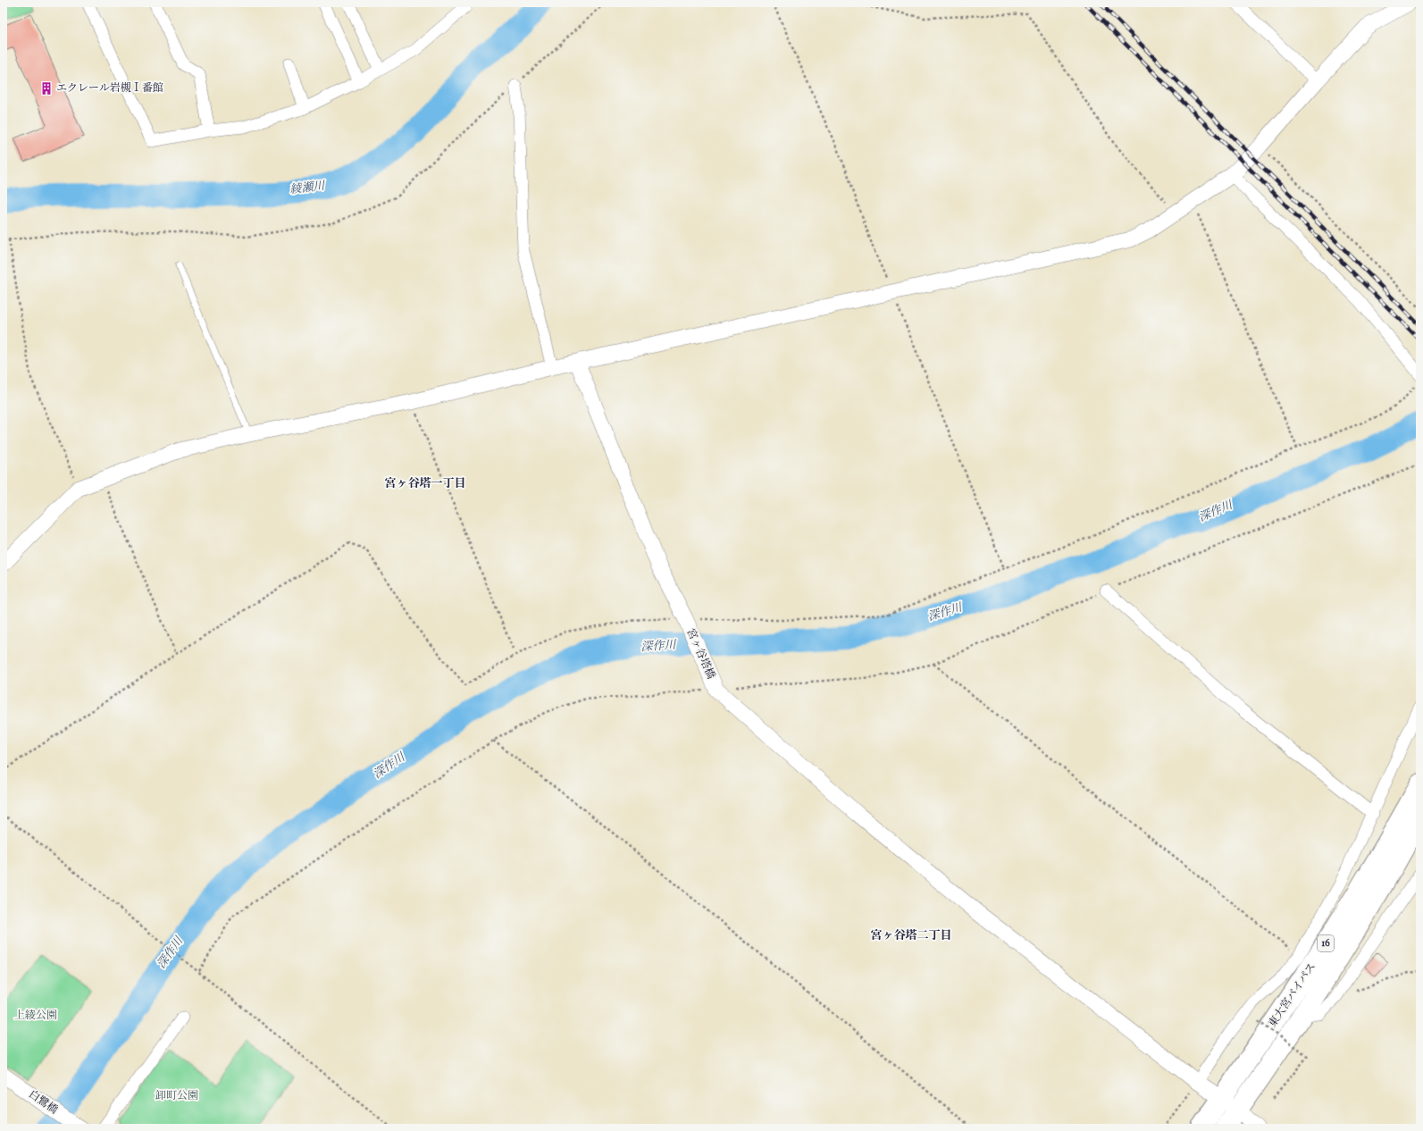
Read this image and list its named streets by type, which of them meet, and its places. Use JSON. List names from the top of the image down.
{
  "streets": {
    "highway": ["16", "東大宮バイパス"],
    "street": ["宮ヶ谷塔橋", "白鷺橋"]
  },
  "districts": ["宮ヶ谷塔一丁目", "宮ヶ谷塔二丁目"],
  "water": ["綾瀬川", "深作川"],
  "parks": ["上綾公園", "卸町公園"],
  "places": {
    "building": ["エクレール岩槻Ⅰ番館"]
  }
}
